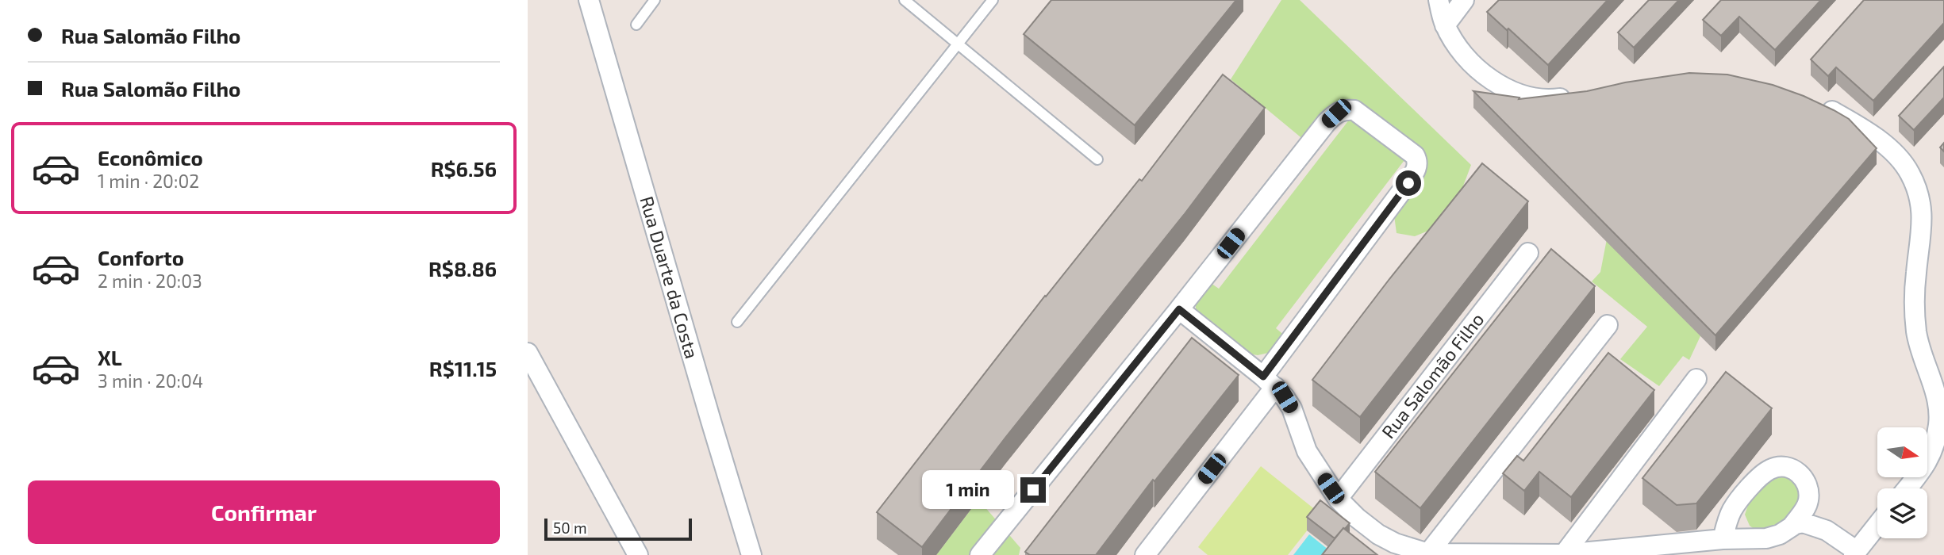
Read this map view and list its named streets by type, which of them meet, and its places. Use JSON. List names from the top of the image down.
{
  "streets": {
    "street": ["Rua Duarte da Costa", "Rua Salomão Filho"]
  },
  "scale_bar": "50 m",
  "north": "right",
  "page": {
    "banner": ["Rua Salomão Filho", "Rua Salomão Filho"],
    "list": [
      {
        "name": "Econômico",
        "note": "1 min · 20:02",
        "value": "R$6.56"
      },
      {
        "name": "Conforto",
        "note": "2 min · 20:03",
        "value": "R$8.86"
      },
      {
        "name": "XL",
        "note": "3 min · 20:04",
        "value": "R$11.15"
      }
    ],
    "buttons": "Confirmar",
    "bubble": "1 min",
    "scale": "50 m"
  }
}
